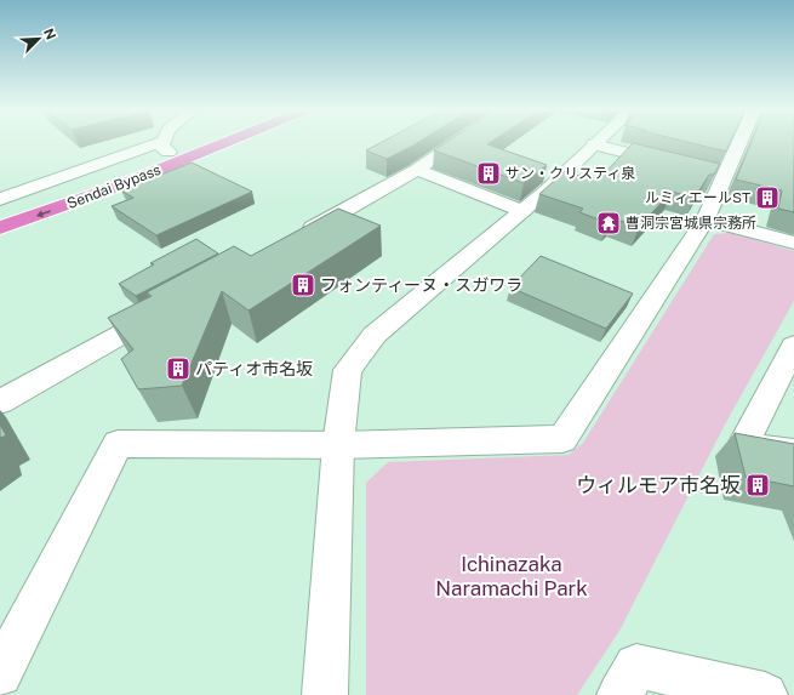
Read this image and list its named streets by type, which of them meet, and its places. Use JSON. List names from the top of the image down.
{
  "streets": {
    "highway": ["Sendai Bypass"]
  },
  "parks": ["Ichinazaka Naramachi Park"],
  "places": {
    "building": [
      "サン・クリスティ泉",
      "ルミィエールST",
      "フォンティーヌ・スガワラ",
      "パティオ市名坂",
      "ウィルモア市名坂"
    ],
    "temple": ["曹洞宗宮城県宗務所"]
  },
  "north": "top right"
}
